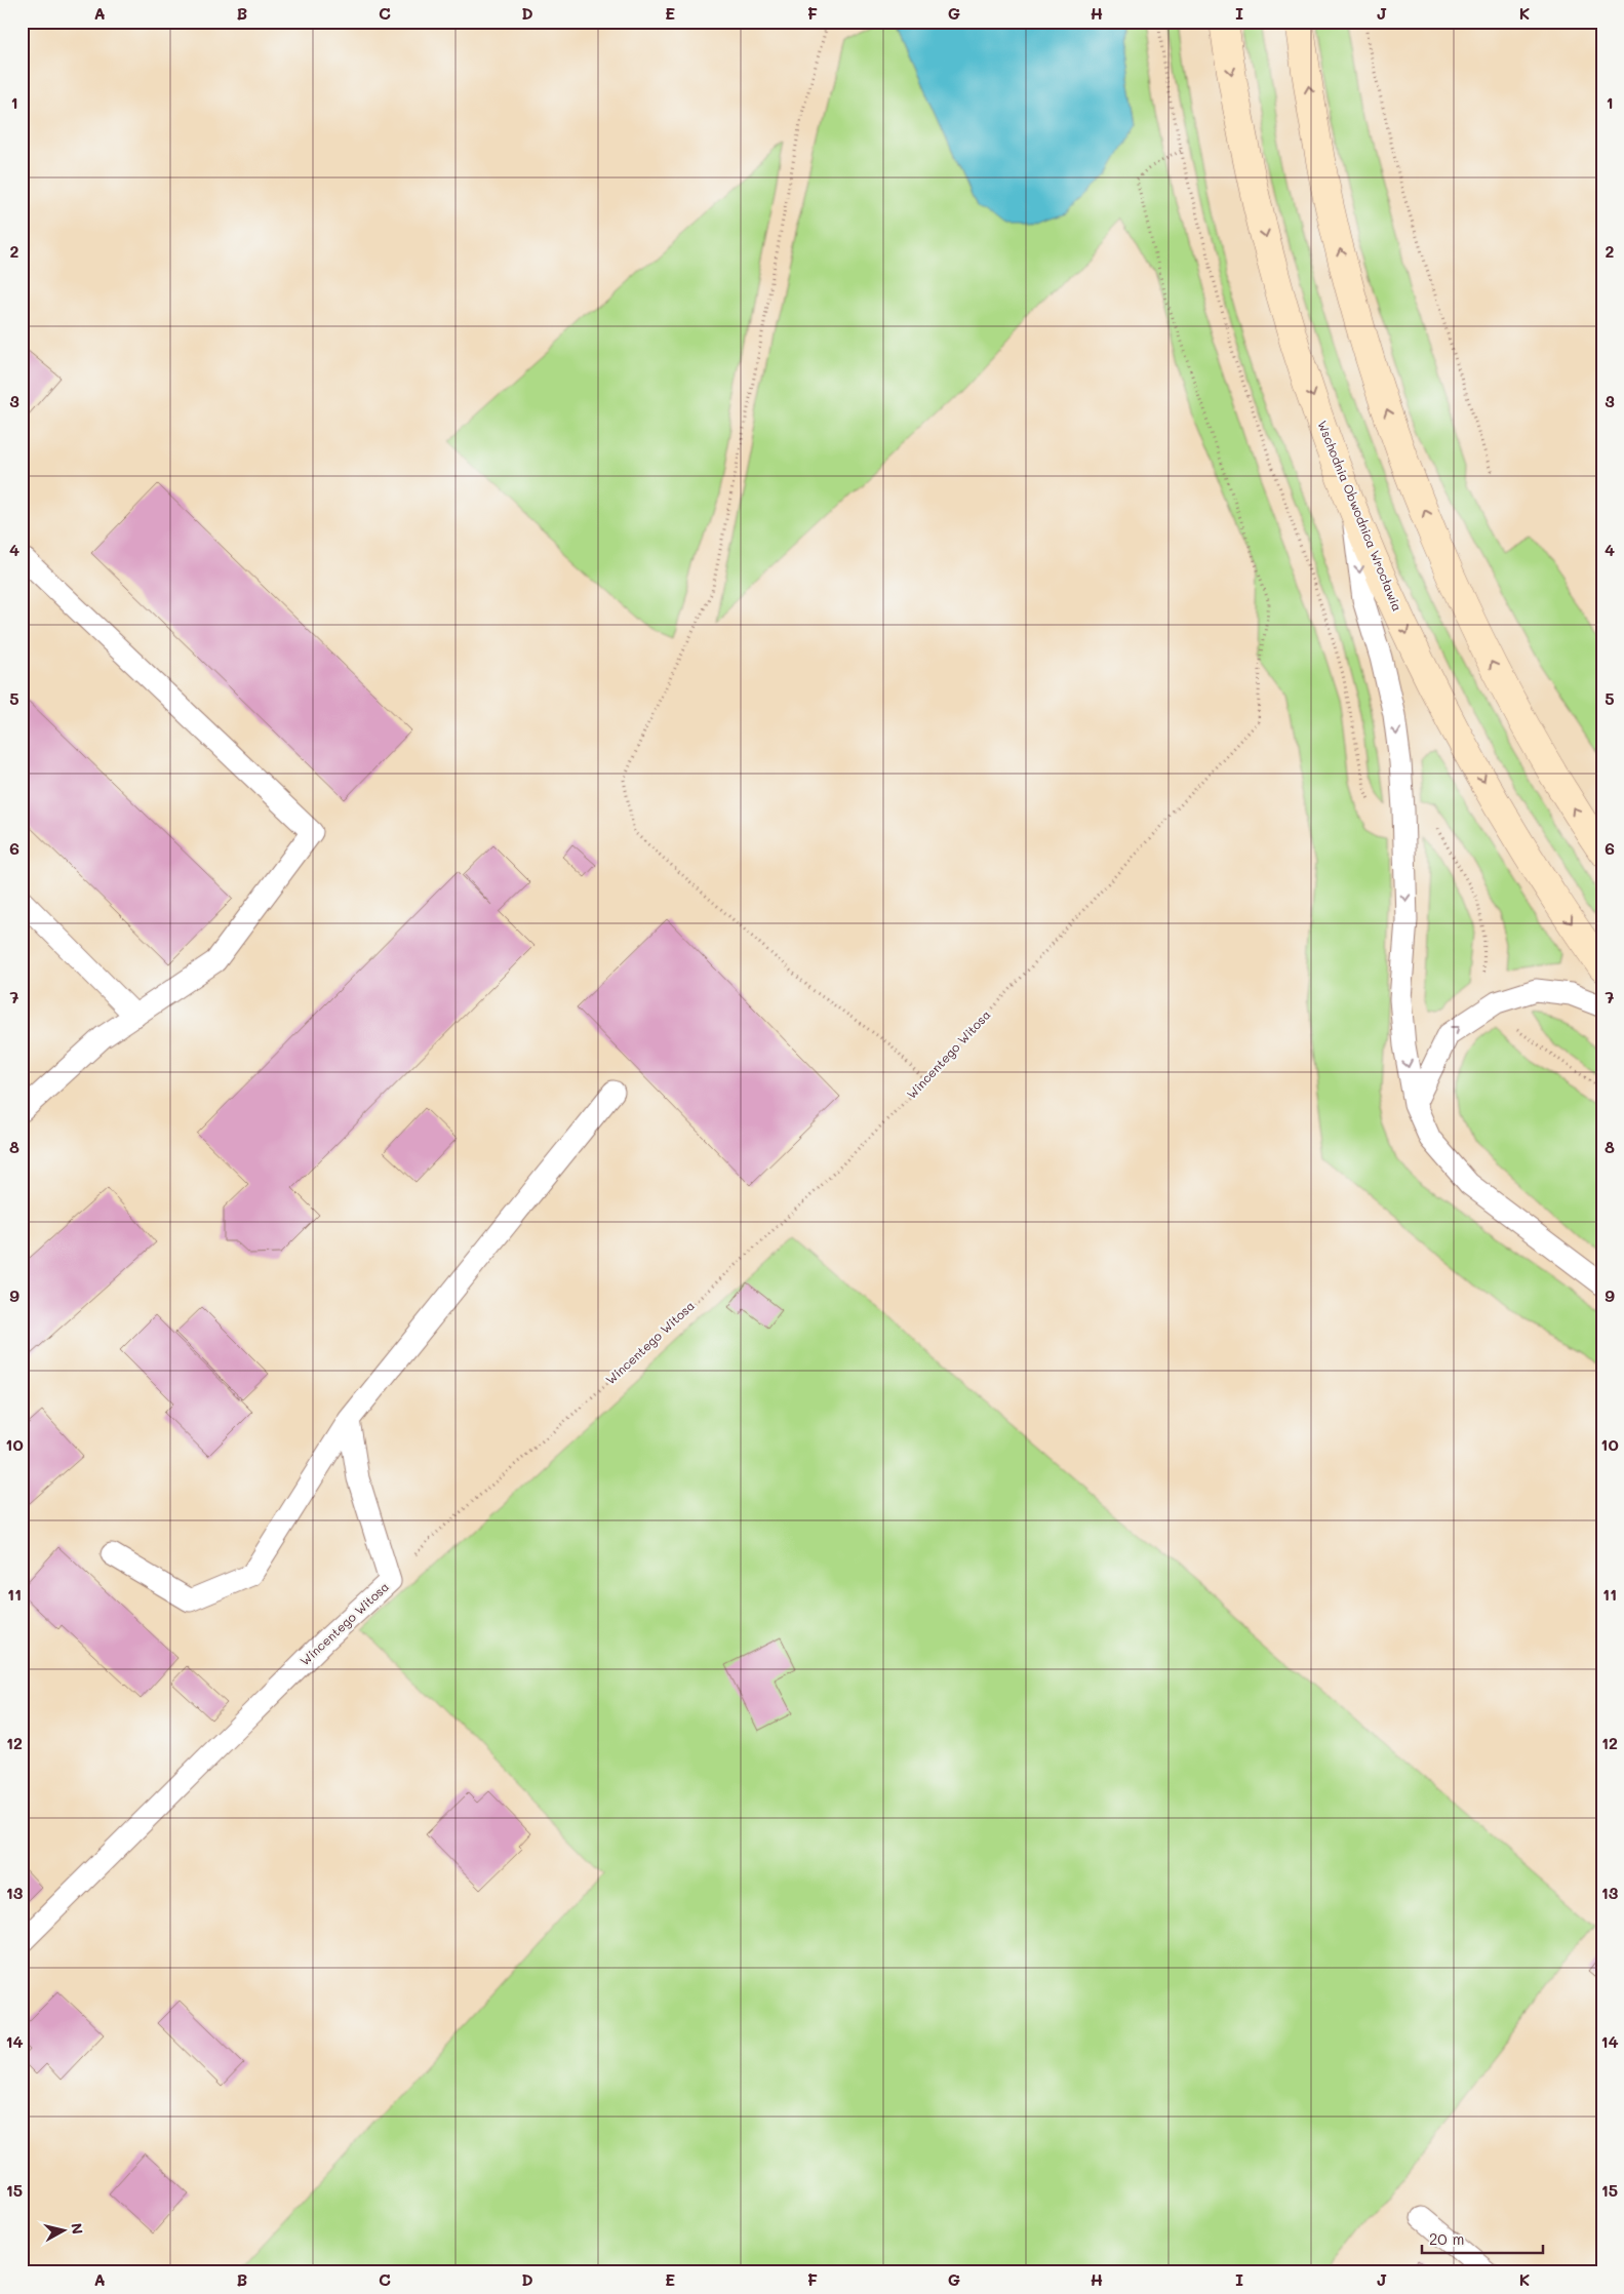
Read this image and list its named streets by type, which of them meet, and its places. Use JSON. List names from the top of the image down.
{
  "streets": {
    "main road": ["Wschodnia Obwodnica Wrocławia"],
    "lane": ["Wincentego Witosa"]
  },
  "scale_bar": "20 m",
  "north": "right",
  "grid": {
    "columns": [
      "A",
      "B",
      "C",
      "D",
      "E",
      "F",
      "G",
      "H",
      "I",
      "J",
      "K"
    ],
    "rows": [
      "1",
      "2",
      "3",
      "4",
      "5",
      "6",
      "7",
      "8",
      "9",
      "10",
      "11",
      "12",
      "13",
      "14",
      "15"
    ]
  }
}
